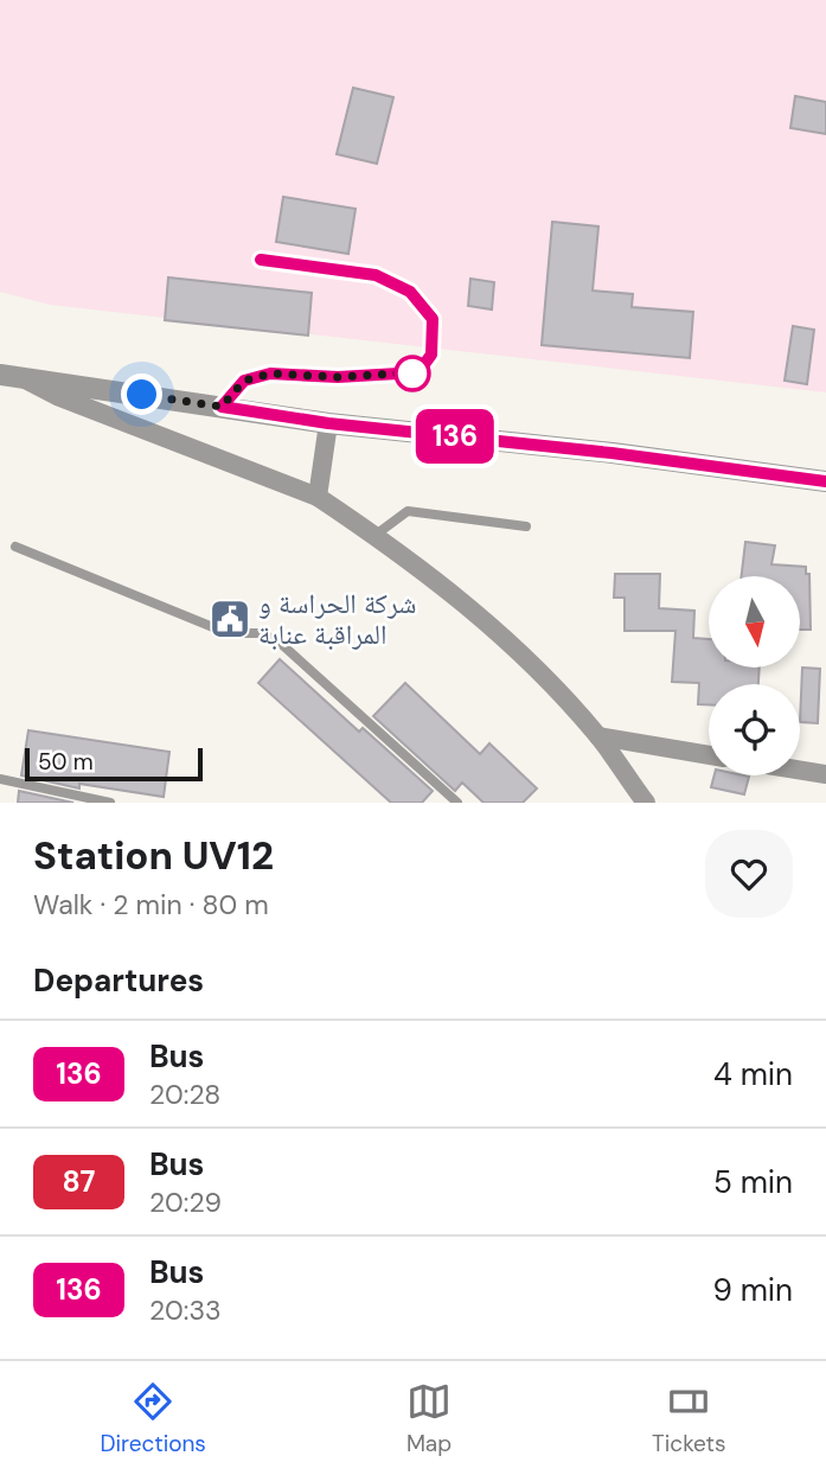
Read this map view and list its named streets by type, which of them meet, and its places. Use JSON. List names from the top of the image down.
{
  "places": {
    "public building": ["شركة الحراسة و المراقبة عنابة"]
  },
  "lines": ["bus line 136"],
  "scale_bar": "50 m",
  "north": "bottom",
  "page": {
    "on_map": "136",
    "scale": "50 m",
    "heading": [
      ["Station UV12", "Walk · 2 min · 80 m"],
      "Departures"
    ],
    "list": [
      {
        "mark": "136",
        "name": "Bus",
        "note": "20:28",
        "value": "4 min"
      },
      {
        "mark": "87",
        "name": "Bus",
        "note": "20:29",
        "value": "5 min"
      },
      {
        "mark": "136",
        "name": "Bus",
        "note": "20:33",
        "value": "9 min"
      }
    ],
    "tabs": ["Directions", "Map", "Tickets"]
  }
}
